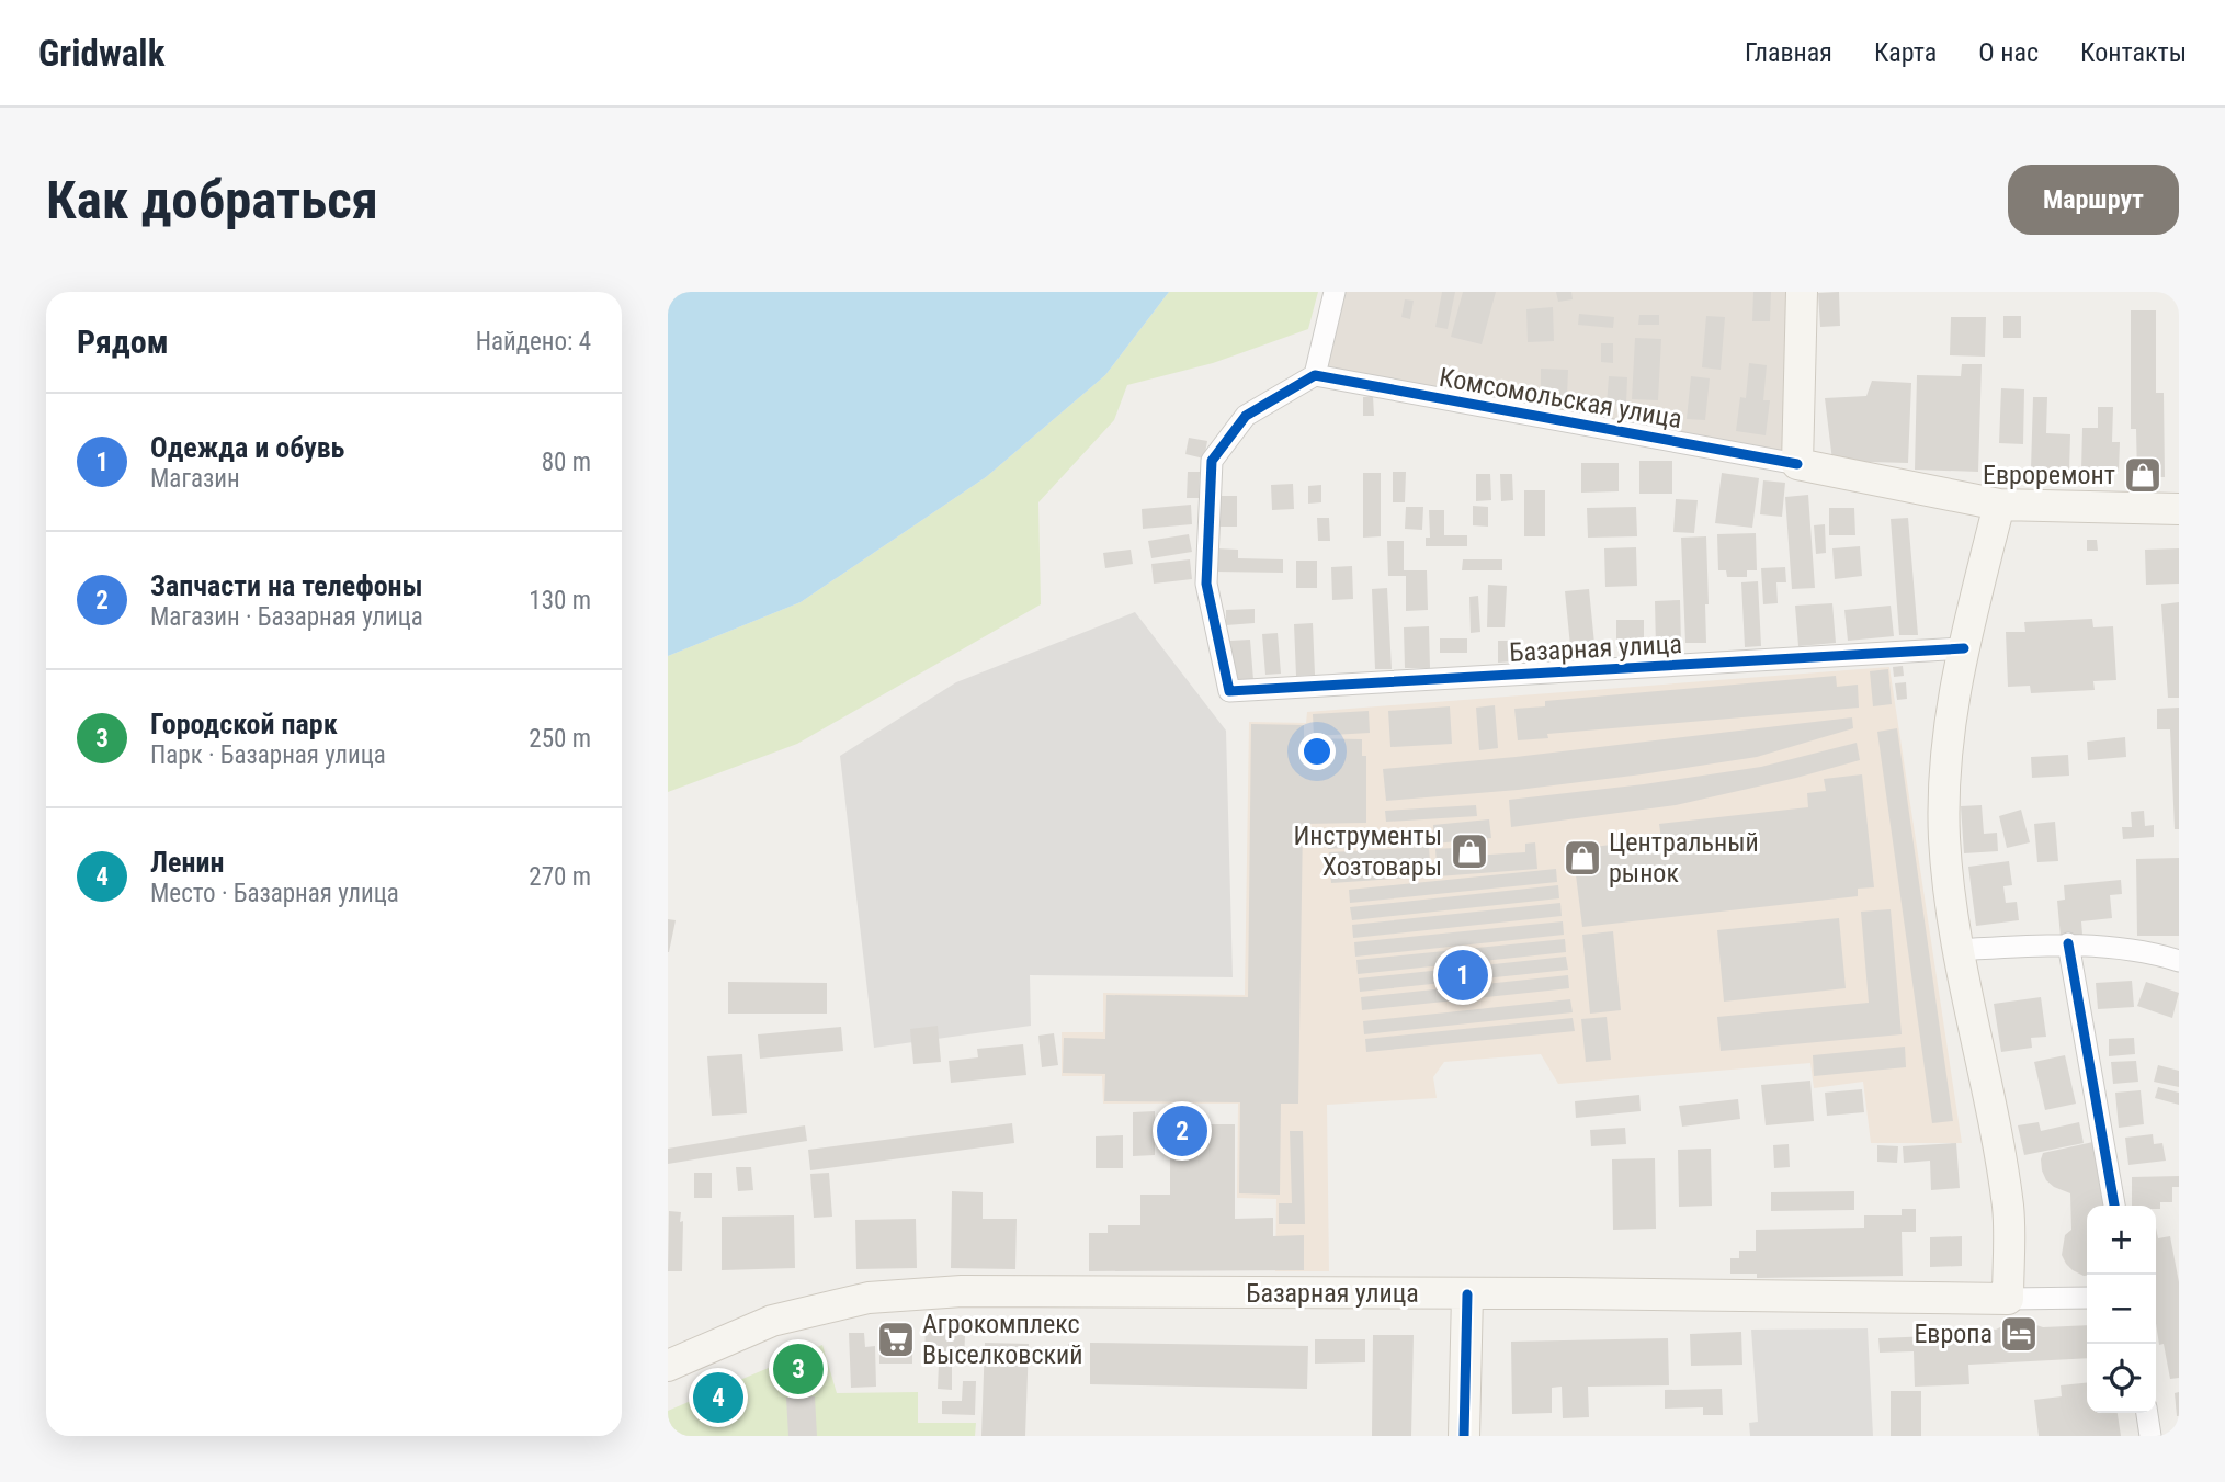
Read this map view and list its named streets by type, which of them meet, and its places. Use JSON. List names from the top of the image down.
{
  "streets": {
    "main road": ["Комсомольская улица", "Базарная улица"]
  },
  "crossings": [
    ["Комсомольская улица", "Базарная улица"]
  ],
  "places": {
    "shop": ["Евроремонт", "Инструменты Хозтовары", "Центральный рынок"],
    "hotel": ["Европа"],
    "supermarket": ["Агрокомплекс Выселковский"]
  },
  "page": {
    "header": "Gridwalk",
    "nav": [
      "Главная",
      "Карта",
      "О нас",
      "Контакты"
    ],
    "buttons": "Маршрут",
    "title": "Как добраться",
    "heading": ["Рядом", "Найдено: 4"],
    "list": [
      {
        "mark": "1",
        "name": "Одежда и обувь",
        "note": "Магазин",
        "value": "80 m"
      },
      {
        "mark": "2",
        "name": "Запчасти на телефоны",
        "note": "Магазин · Базарная улица",
        "value": "130 m"
      },
      {
        "mark": "3",
        "name": "Городской парк",
        "note": "Парк · Базарная улица",
        "value": "250 m"
      },
      {
        "mark": "4",
        "name": "Ленин",
        "note": "Место · Базарная улица",
        "value": "270 m"
      }
    ],
    "pins": [
      "1",
      "2",
      "3",
      "4"
    ],
    "map_buttons": ["+", "−"]
  }
}
